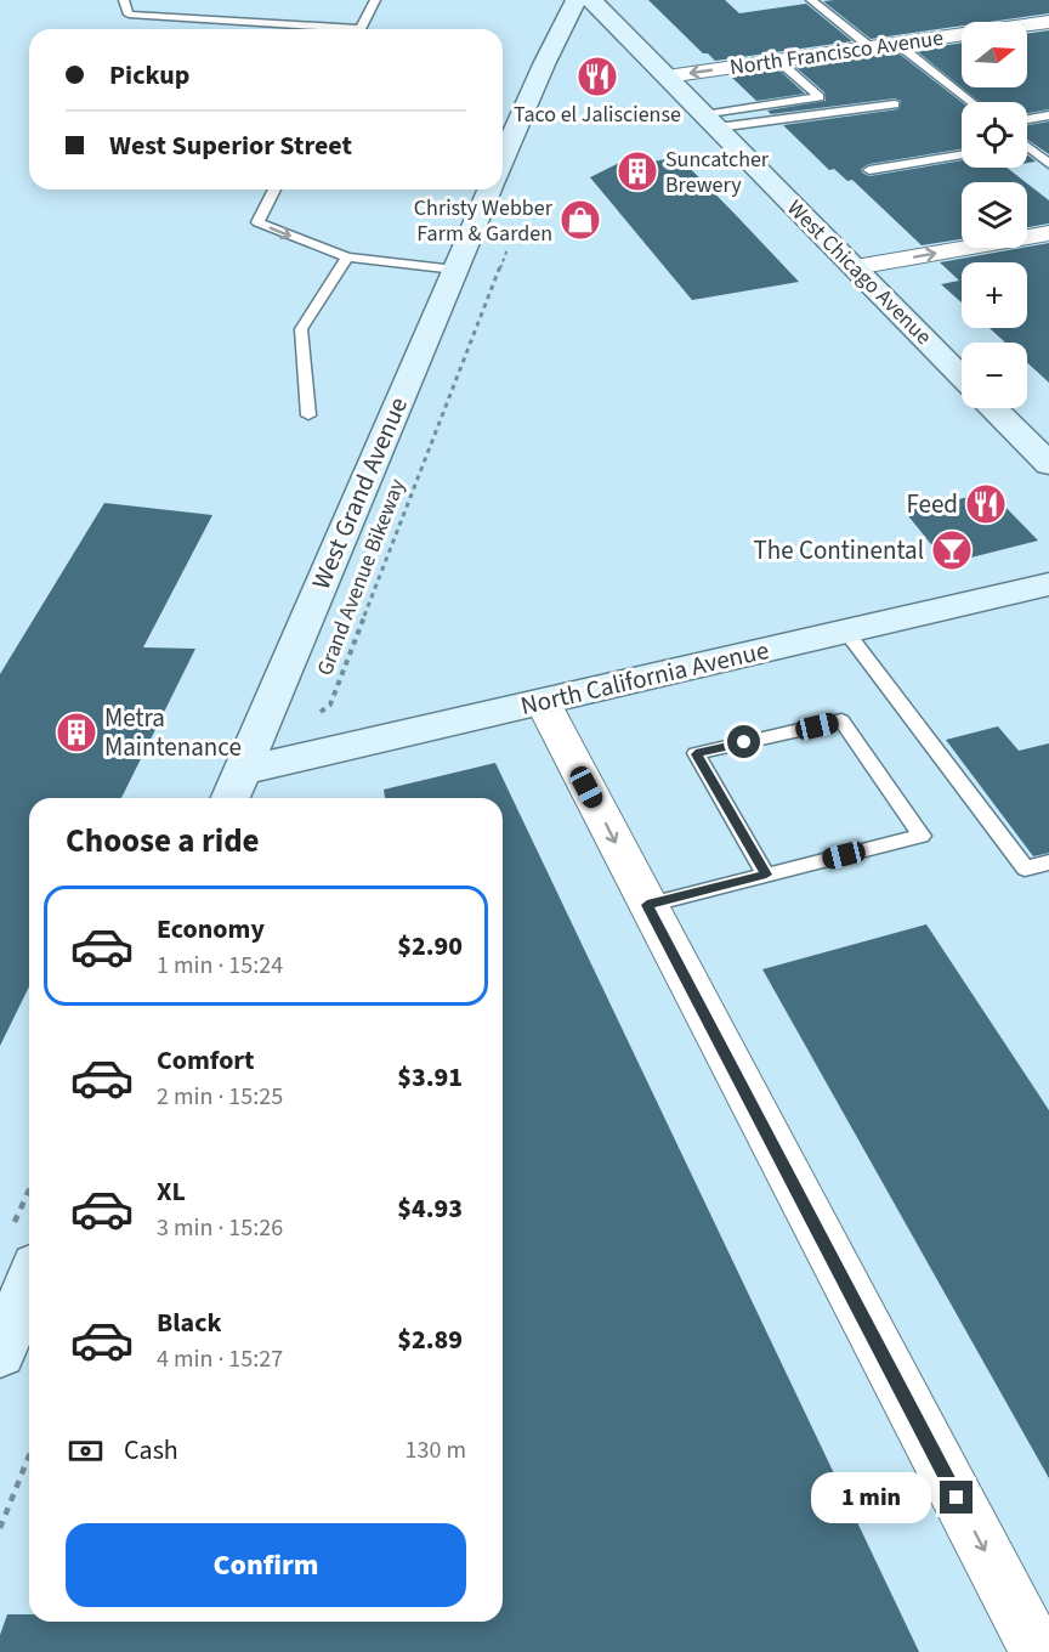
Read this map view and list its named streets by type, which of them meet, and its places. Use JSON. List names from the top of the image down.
{
  "streets": {
    "main road": ["West Chicago Avenue", "West Grand Avenue", "North California Avenue"],
    "street": ["North Francisco Avenue"],
    "path": ["Grand Avenue Bikeway"]
  },
  "crossings": [
    ["North Francisco Avenue", "West Chicago Avenue"],
    ["West Grand Avenue", "North California Avenue"]
  ],
  "places": {
    "restaurant": ["Taco el Jalisciense", "Feed"],
    "building": ["Suncatcher Brewery", "Metra Maintenance"],
    "shop": ["Christy Webber Farm & Garden"],
    "bar": ["The Continental"]
  },
  "north": "right",
  "page": {
    "map_buttons": ["+", "−"],
    "banner": ["Pickup", "West Superior Street"],
    "heading": "Choose a ride",
    "list": [
      {
        "name": "Economy",
        "note": "1 min · 15:24",
        "value": "$2.90"
      },
      {
        "name": "Comfort",
        "note": "2 min · 15:25",
        "value": "$3.91"
      },
      {
        "name": "XL",
        "note": "3 min · 15:26",
        "value": "$4.93"
      },
      {
        "name": "Black",
        "note": "4 min · 15:27",
        "value": "$2.89"
      }
    ],
    "pay": ["Cash", "130 m"],
    "bubble": "1 min",
    "buttons": "Confirm"
  }
}
